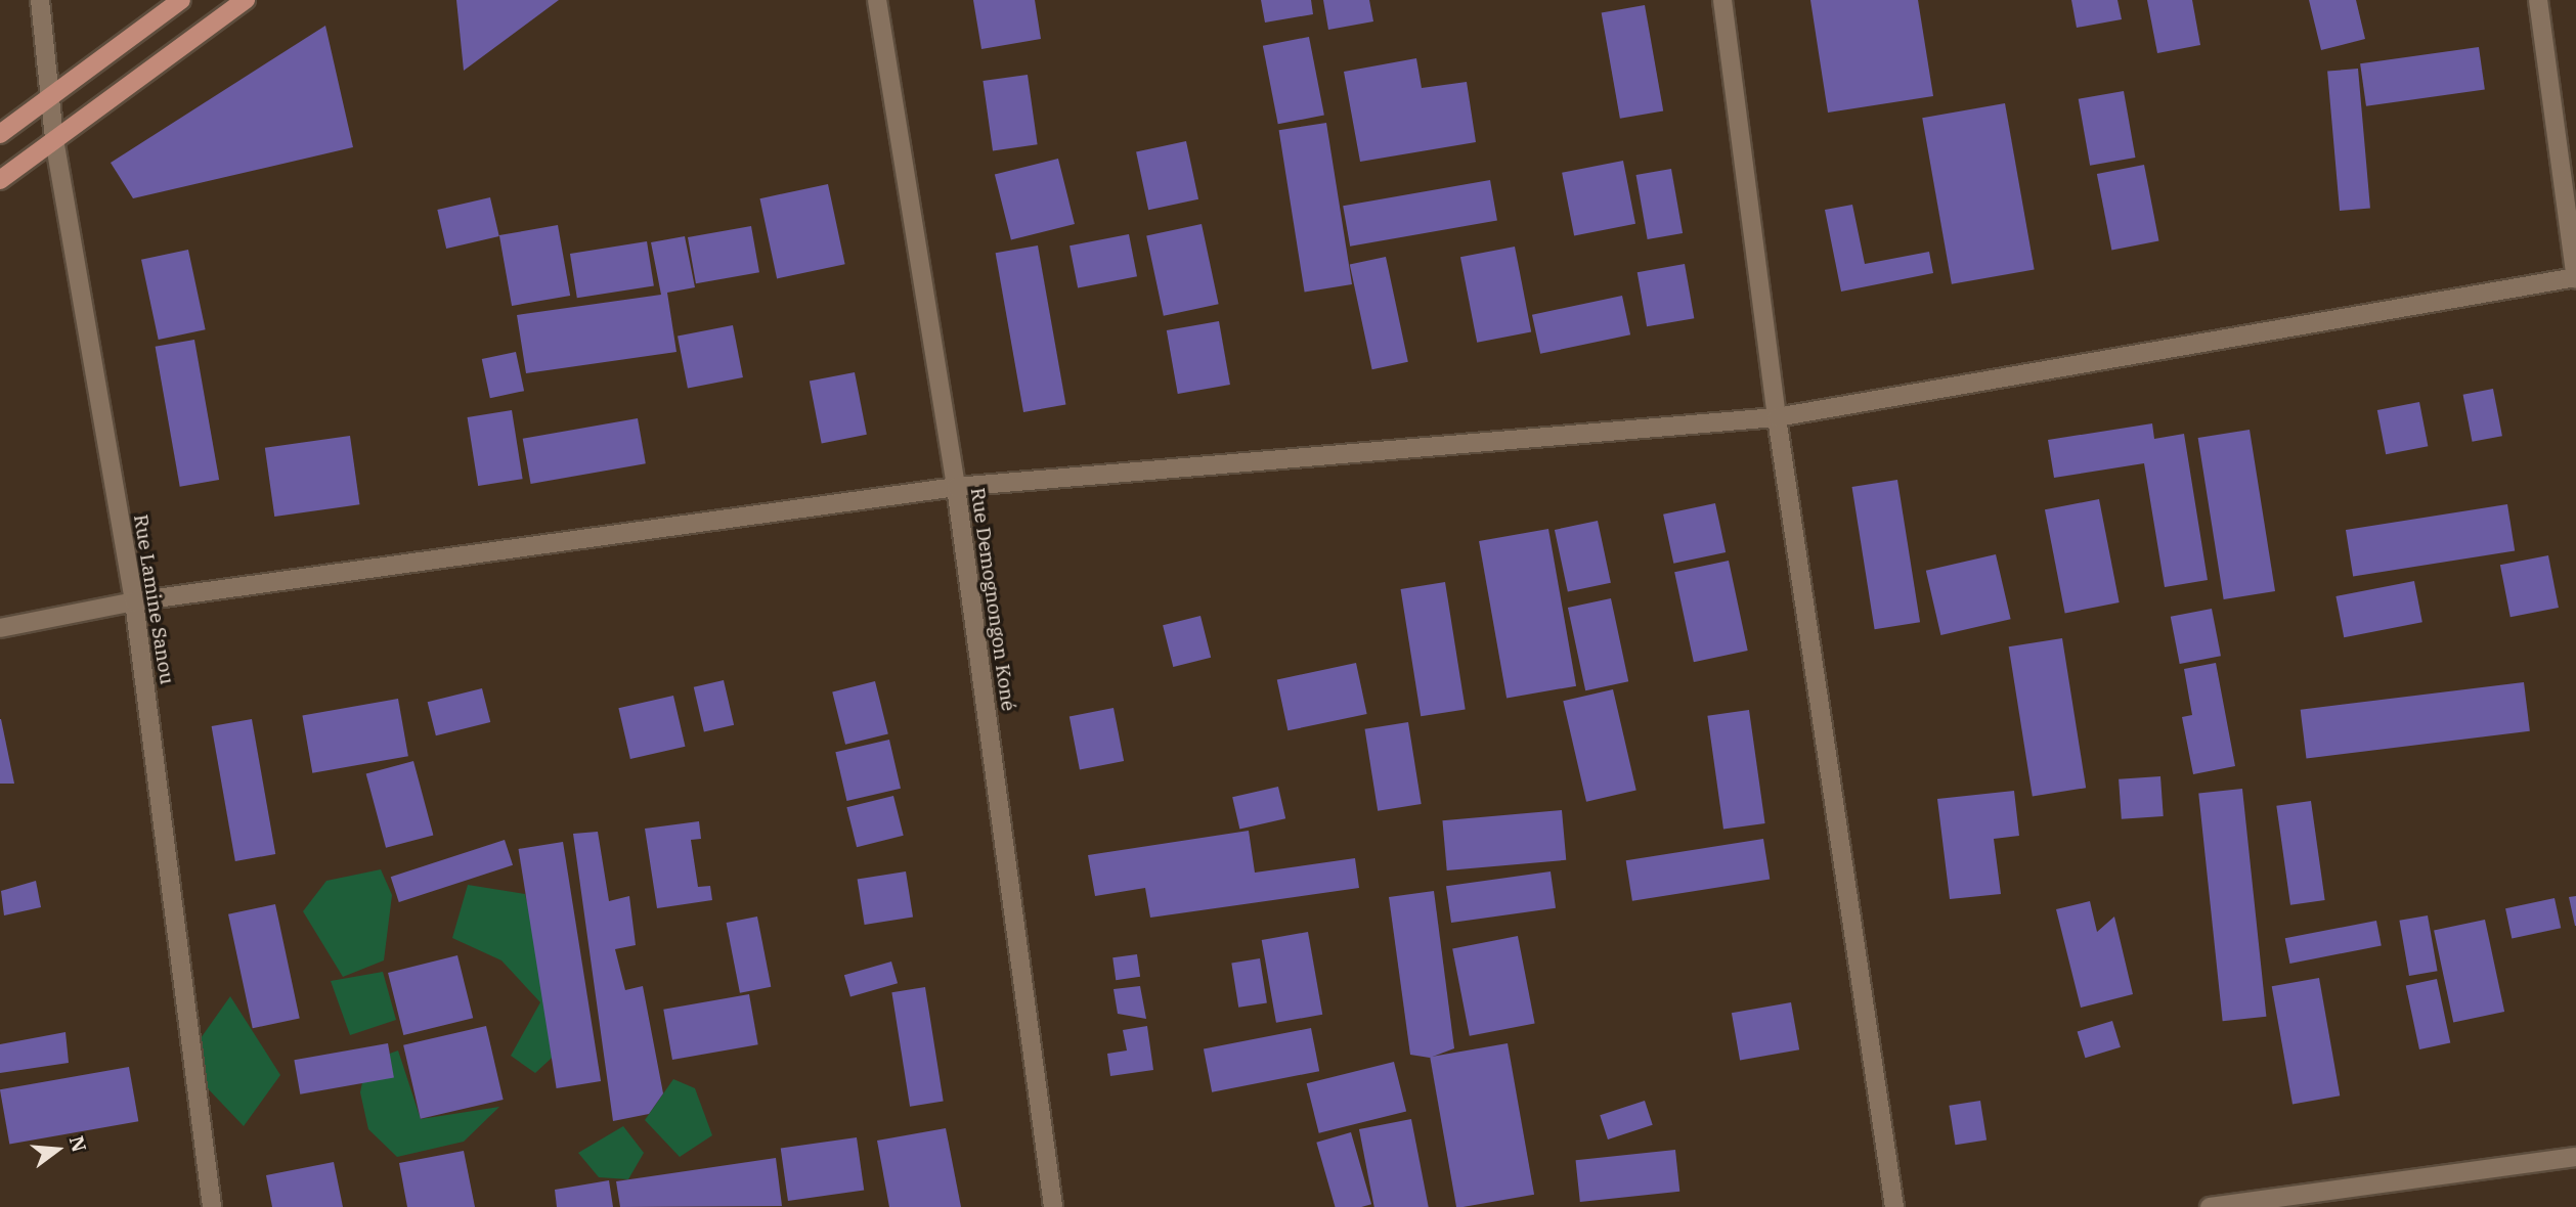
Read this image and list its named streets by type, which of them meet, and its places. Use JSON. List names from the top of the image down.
{
  "streets": {
    "street": ["Rue Lamine Sanou", "Rue Demognongon Koné"]
  },
  "north": "right"
}
